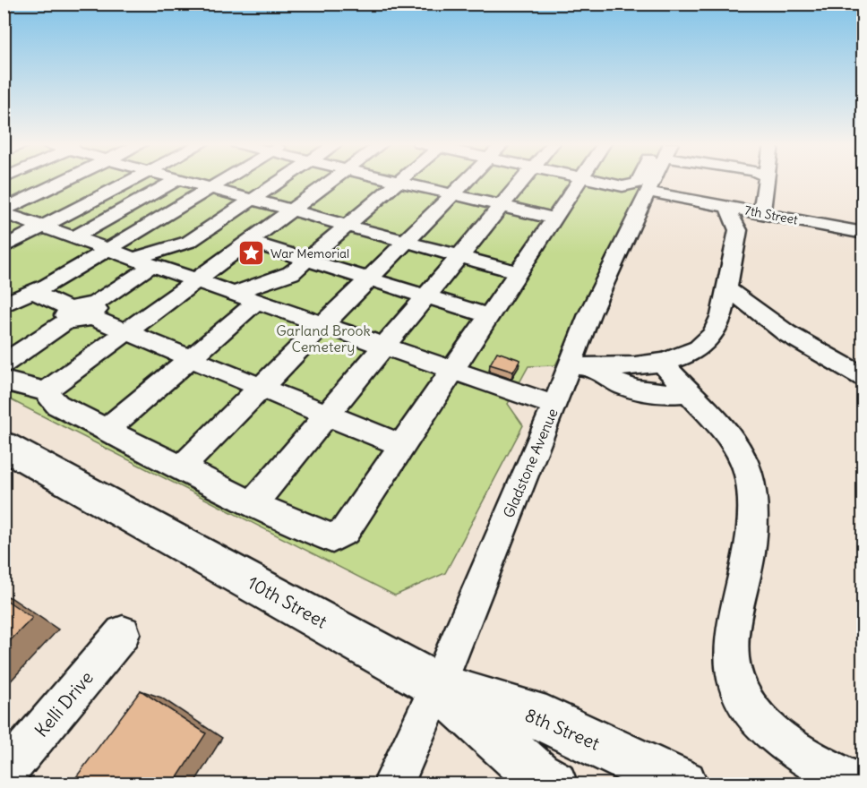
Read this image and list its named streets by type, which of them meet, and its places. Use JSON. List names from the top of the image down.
{
  "streets": {
    "main road": ["10th Street", "8th Street"],
    "street": ["7th Street", "Gladstone Avenue", "Kelli Drive"]
  },
  "crossings": [
    ["7th Street", "Gladstone Avenue"],
    ["Gladstone Avenue", "10th Street"],
    ["Gladstone Avenue", "8th Street"],
    ["10th Street", "8th Street"]
  ],
  "parks": ["Garland Brook Cemetery"],
  "places": {
    "place": ["War Memorial"]
  }
}
